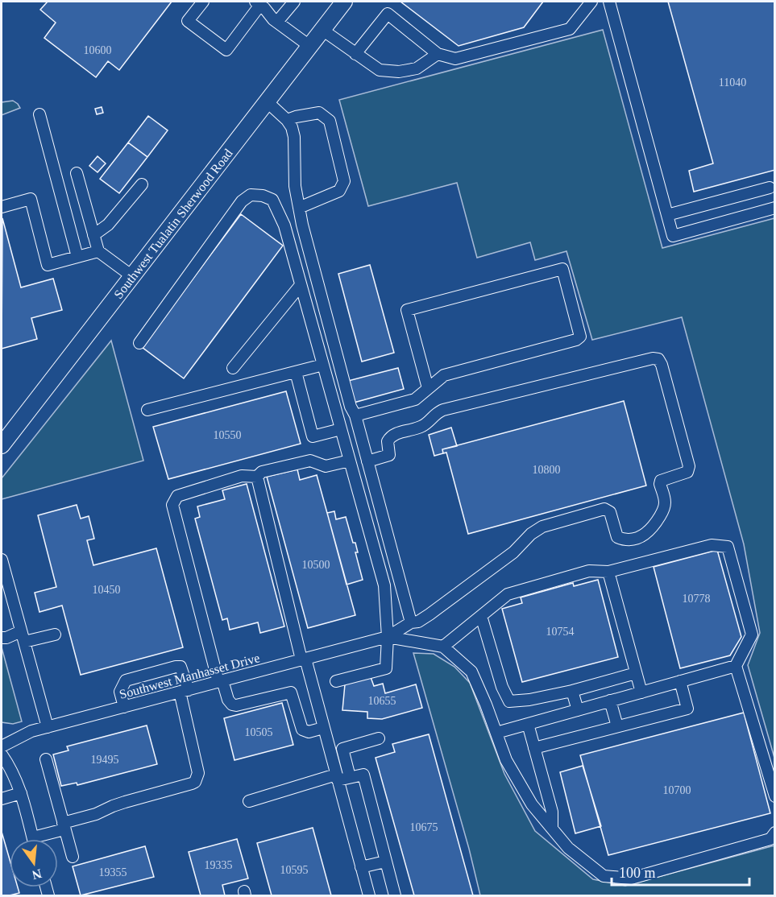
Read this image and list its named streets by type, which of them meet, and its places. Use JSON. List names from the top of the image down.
{
  "streets": {
    "highway": ["Southwest Tualatin Sherwood Road"],
    "street": ["Southwest Manhasset Drive"]
  },
  "house_numbers": [
    "10600",
    "11040",
    "10550",
    "10800",
    "10500",
    "10450",
    "10778",
    "10754",
    "10655",
    "10505",
    "19495",
    "10700",
    "10675",
    "19335",
    "10595",
    "19355"
  ],
  "scale_bar": "100 m",
  "north": "bottom"
}
